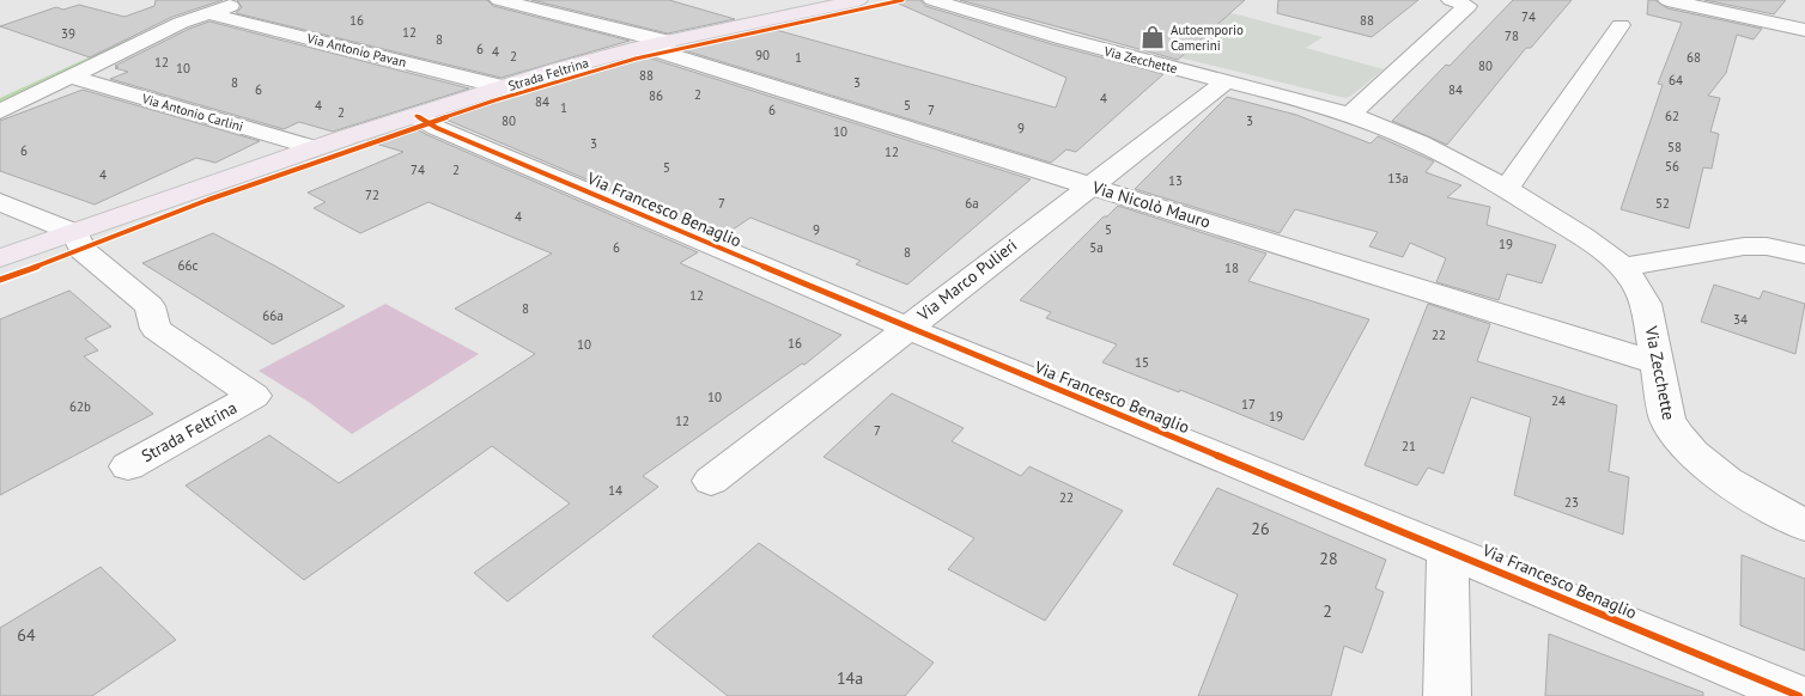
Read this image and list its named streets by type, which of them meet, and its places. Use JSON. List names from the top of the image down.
{
  "streets": {
    "main road": ["Strada Feltrina"],
    "street": [
      "Via Antonio Pavan",
      "Via Zecchette",
      "Via Antonio Carlini",
      "Via Nicolò Mauro",
      "Via Francesco Benaglio",
      "Via Marco Pulieri"
    ]
  },
  "crossings": [
    ["Via Antonio Pavan", "Strada Feltrina"],
    ["Via Zecchette", "Via Nicolò Mauro"],
    ["Via Zecchette", "Via Marco Pulieri"],
    ["Strada Feltrina", "Via Antonio Carlini"],
    ["Strada Feltrina", "Via Nicolò Mauro"],
    ["Strada Feltrina", "Via Francesco Benaglio"],
    ["Via Nicolò Mauro", "Via Marco Pulieri"],
    ["Via Francesco Benaglio", "Via Marco Pulieri"]
  ],
  "places": {
    "shop": ["Autoemporio Camerini"]
  },
  "house_numbers": [
    "74",
    "16",
    "88",
    "12",
    "39",
    "78",
    "8",
    "6",
    "4",
    "90",
    "2",
    "1",
    "68",
    "12",
    "80",
    "10",
    "88",
    "64",
    "8",
    "3",
    "6",
    "84",
    "2",
    "86",
    "4",
    "84",
    "4",
    "5",
    "1",
    "6",
    "7",
    "2",
    "62",
    "80",
    "3",
    "9",
    "10",
    "3",
    "58",
    "6",
    "12",
    "56",
    "5",
    "74",
    "2",
    "4",
    "13a",
    "13",
    "72",
    "7",
    "6a",
    "52",
    "4",
    "9",
    "5",
    "19",
    "6",
    "5a",
    "8",
    "66c",
    "18",
    "12",
    "8",
    "66a",
    "34",
    "22",
    "16",
    "10",
    "15",
    "10",
    "24",
    "17",
    "62b",
    "19",
    "12",
    "7",
    "21",
    "14",
    "22",
    "23",
    "26",
    "28",
    "2",
    "64",
    "14a"
  ]
}
